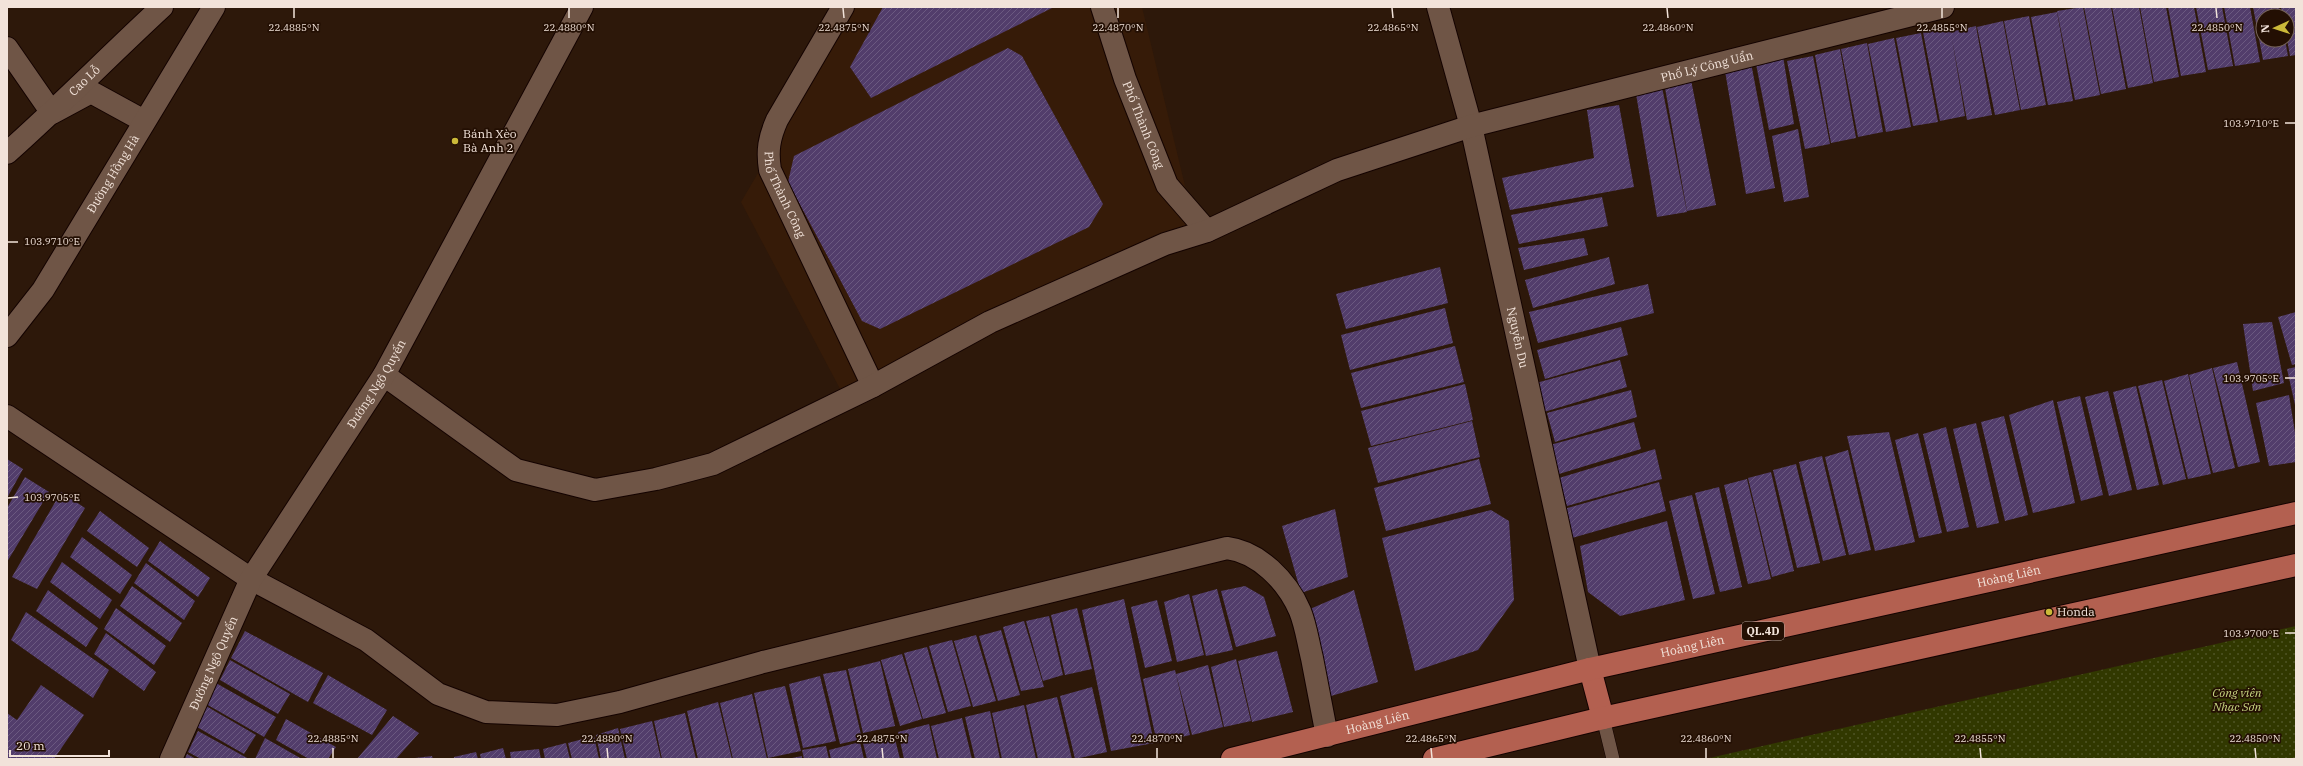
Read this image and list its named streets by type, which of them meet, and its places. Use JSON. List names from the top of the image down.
{
  "streets": {
    "main road": ["Hoàng Liên", "QL.4D"],
    "street": [
      "Phố Lý Công Uẩn",
      "Cao Lỗ",
      "Phố Thành Công",
      "Đường Hồng Hà",
      "Nguyễn Du",
      "Đường Ngô Quyến"
    ]
  },
  "crossings": [
    ["Phố Lý Công Uẩn", "Phố Thành Công"],
    ["Phố Lý Công Uẩn", "Nguyễn Du"],
    ["Phố Lý Công Uẩn", "Đường Ngô Quyến"],
    ["Nguyễn Du", "Hoàng Liên"]
  ],
  "parks": ["Công viên Nhạc Sơn"],
  "places": ["Bánh Xèo Bà Anh 2", "Honda"],
  "scale_bar": "20 m",
  "north": "left",
  "coordinates": [
    "22.4885°N",
    "22.4880°N",
    "22.4875°N",
    "22.4870°N",
    "22.4865°N",
    "22.4860°N",
    "22.4855°N",
    "22.4850°N",
    "103.9710°E",
    "103.9705°E",
    "103.9700°E"
  ]
}
